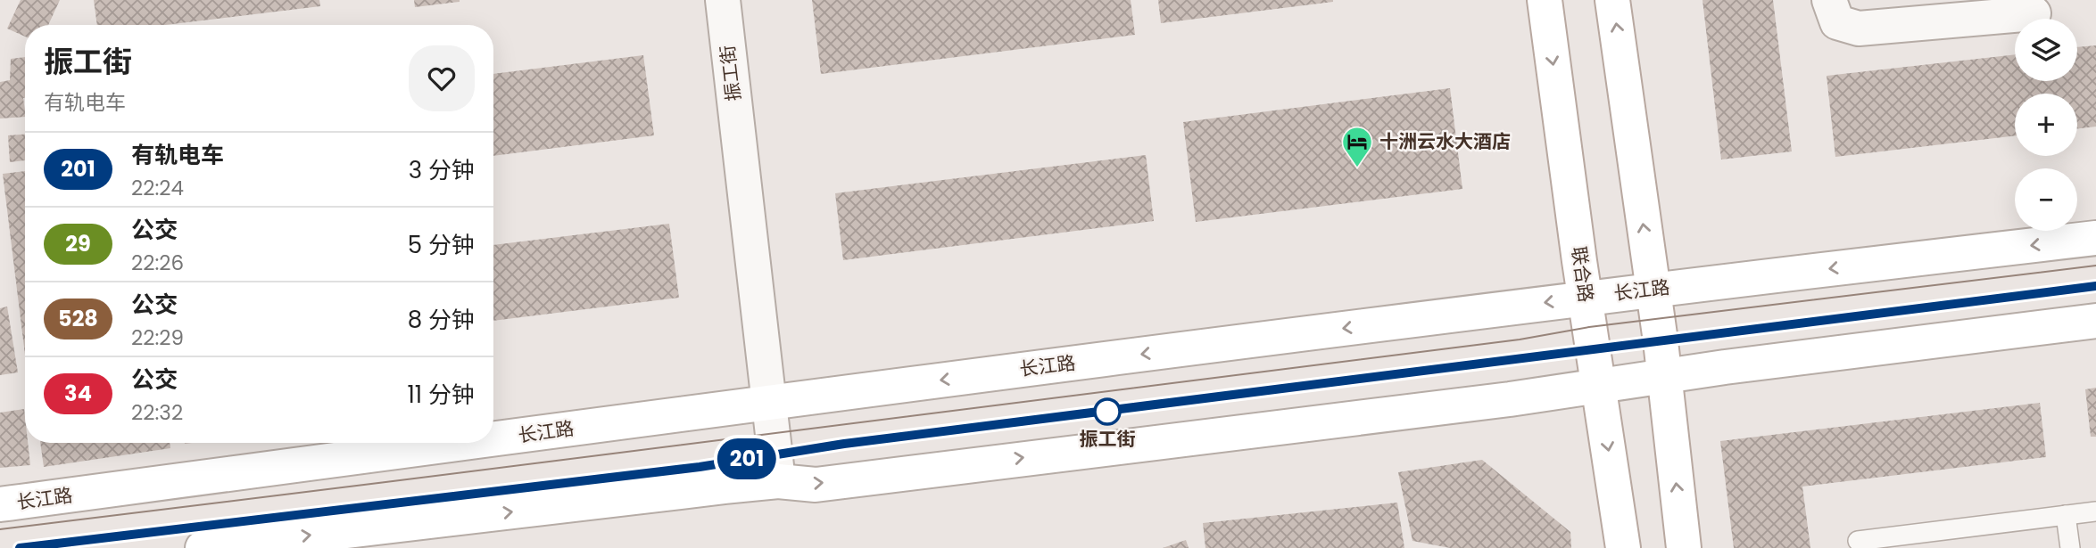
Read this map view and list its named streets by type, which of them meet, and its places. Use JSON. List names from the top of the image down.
{
  "streets": {
    "main road": ["联合路", "长江路"],
    "street": ["振工街"]
  },
  "crossings": [
    ["振工街", "长江路"],
    ["联合路", "长江路"]
  ],
  "places": {
    "hotel": ["十洲云水大酒店"],
    "other": ["振工街"]
  },
  "lines": ["tram line 201"],
  "page": {
    "on_map": "201",
    "map_buttons": ["+", "−"],
    "heading": ["振工街", "有轨电车"],
    "list": [
      {
        "mark": "201",
        "name": "有轨电车",
        "note": "22:24",
        "value": "3 分钟"
      },
      {
        "mark": "29",
        "name": "公交",
        "note": "22:26",
        "value": "5 分钟"
      },
      {
        "mark": "528",
        "name": "公交",
        "note": "22:29",
        "value": "8 分钟"
      },
      {
        "mark": "34",
        "name": "公交",
        "note": "22:32",
        "value": "11 分钟"
      }
    ]
  }
}
